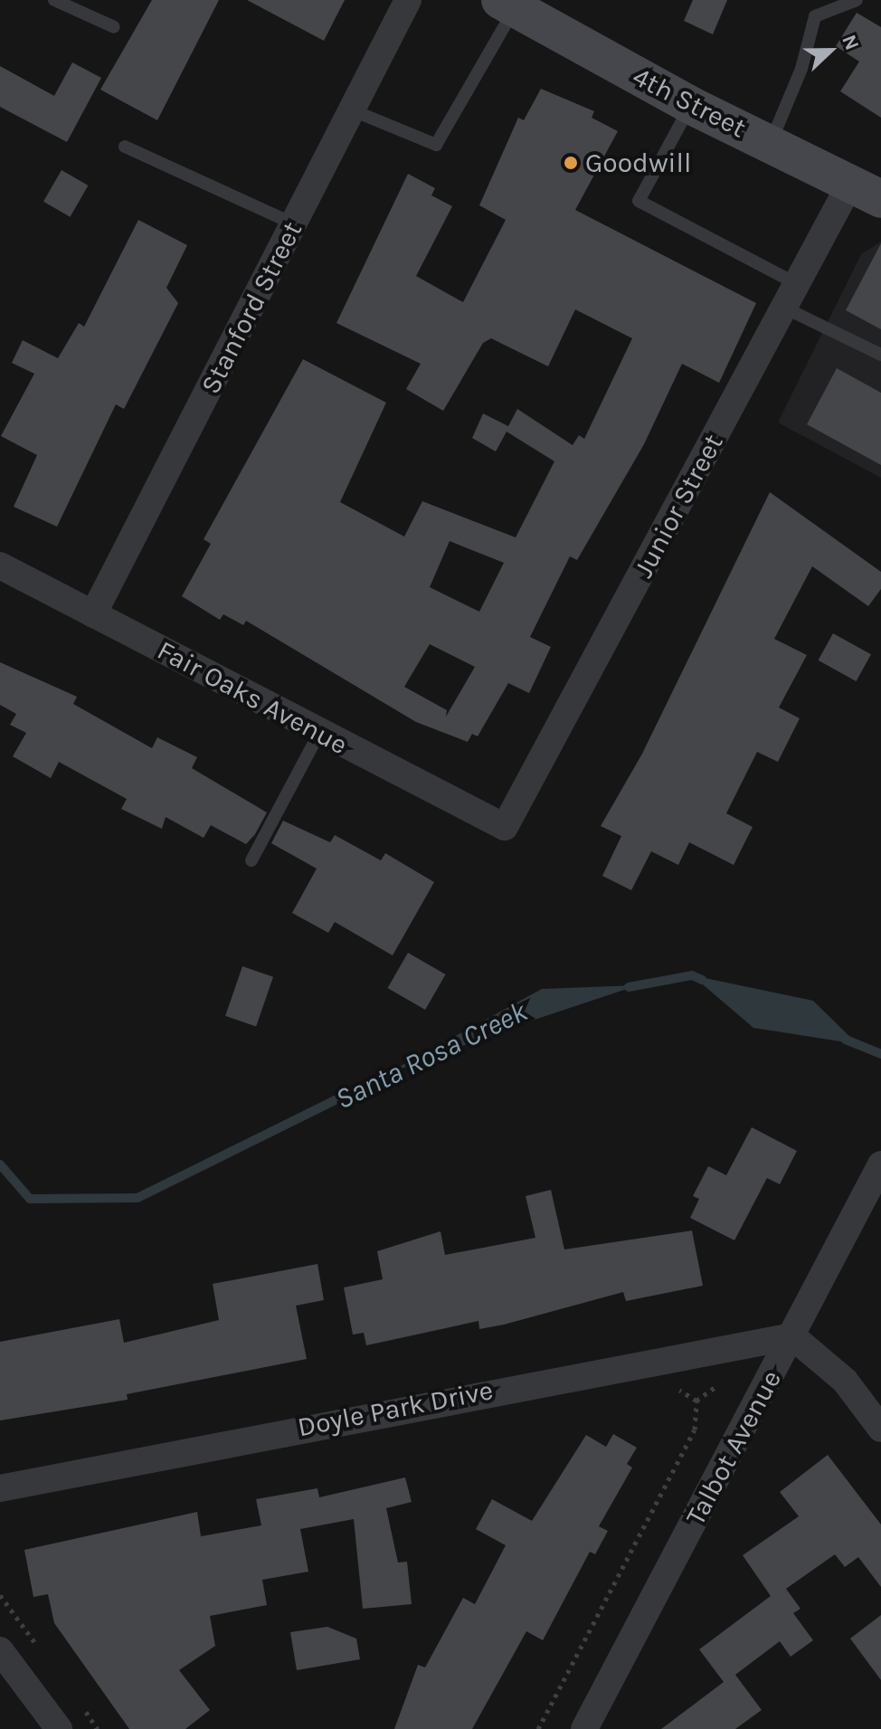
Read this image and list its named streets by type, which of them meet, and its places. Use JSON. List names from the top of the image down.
{
  "streets": {
    "main road": ["4th Street"],
    "street": [
      "Stanford Street",
      "Junior Street",
      "Fair Oaks Avenue",
      "Doyle Park Drive",
      "Talbot Avenue"
    ]
  },
  "crossings": [
    ["4th Street", "Junior Street"],
    ["Stanford Street", "Fair Oaks Avenue"],
    ["Junior Street", "Fair Oaks Avenue"],
    ["Doyle Park Drive", "Talbot Avenue"]
  ],
  "water": ["Santa Rosa Creek"],
  "places": ["Goodwill"],
  "north": "right"
}
